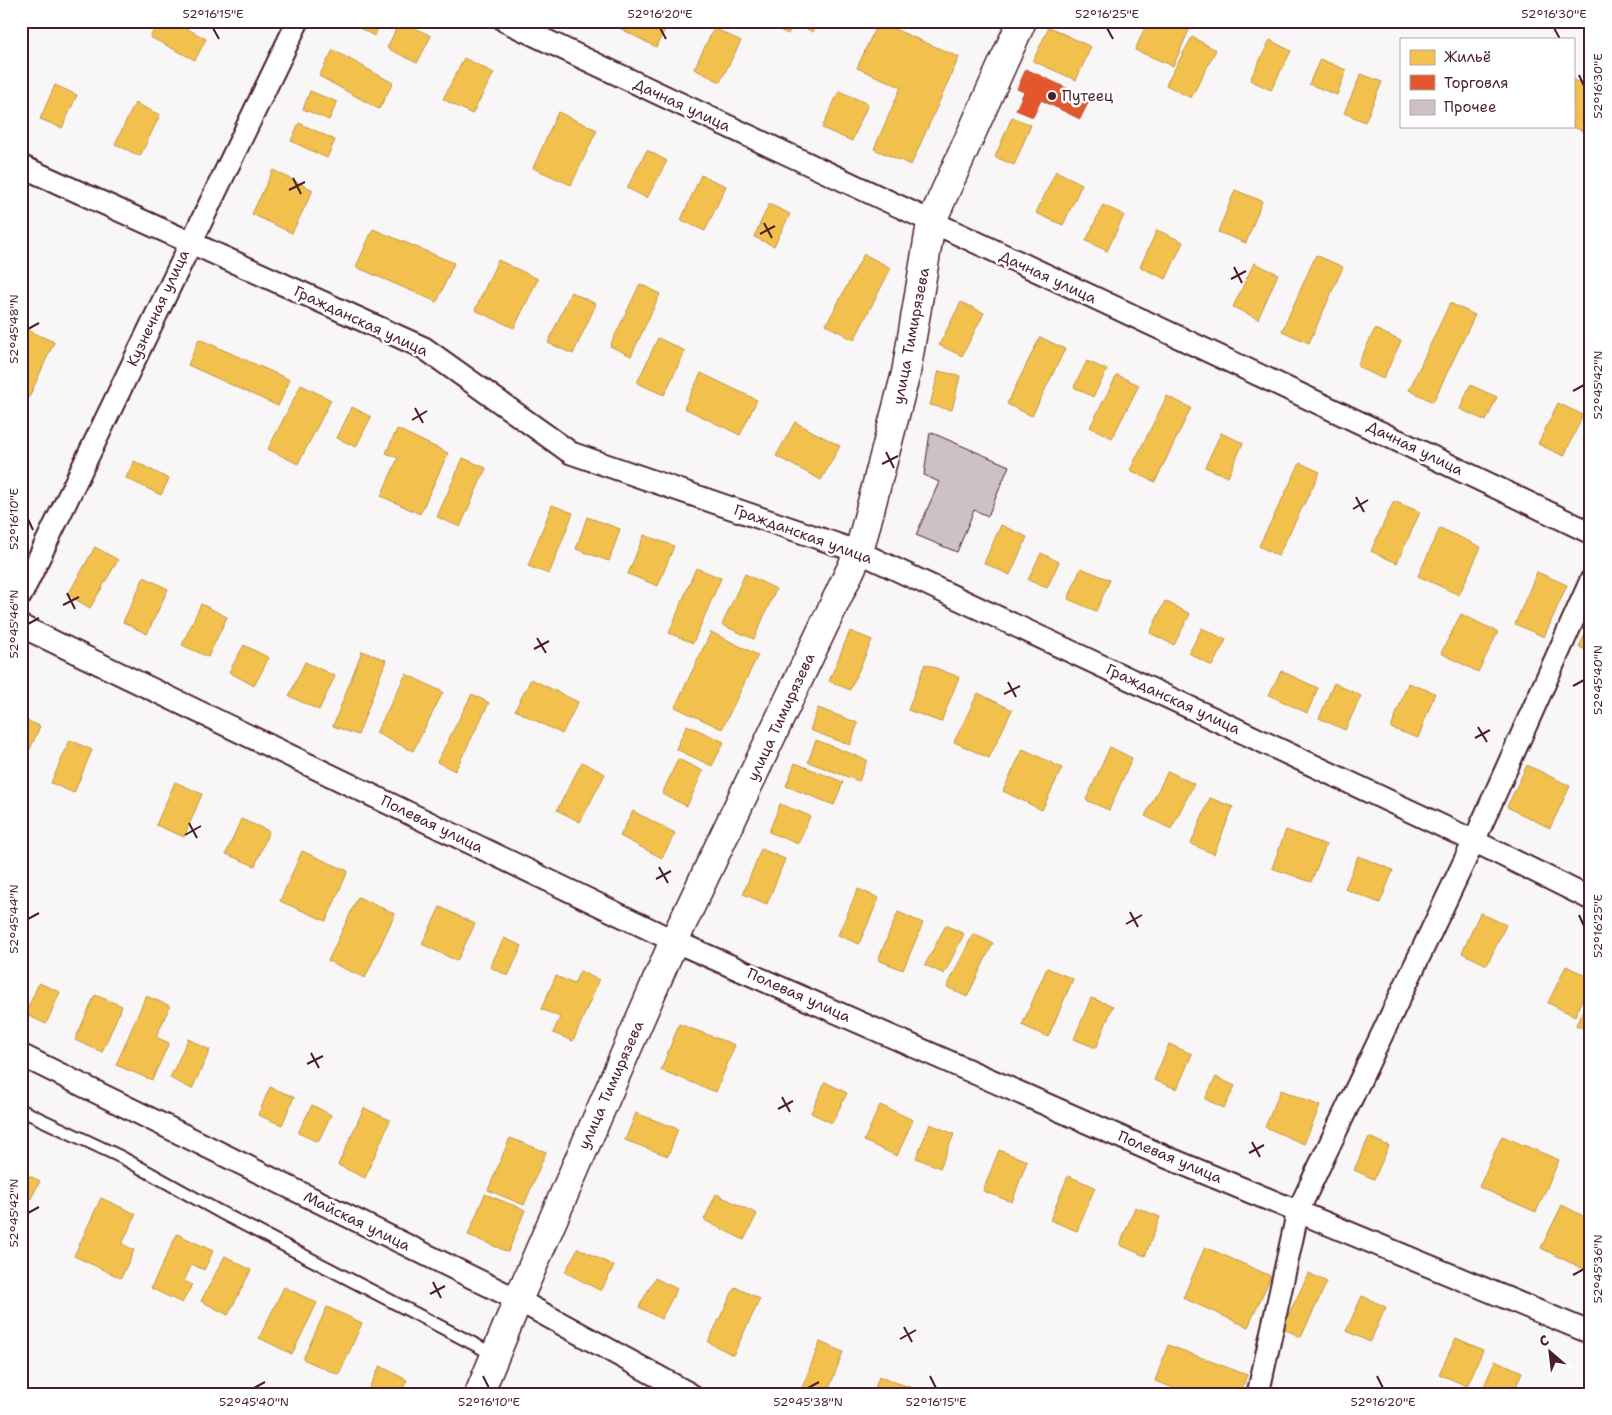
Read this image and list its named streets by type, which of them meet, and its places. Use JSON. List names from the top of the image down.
{
  "streets": {
    "main road": ["улица Тимирязева"],
    "street": [
      "Дачная улица",
      "Кузнечная улица",
      "Гражданская улица",
      "Полевая улица",
      "Майская улица"
    ]
  },
  "crossings": [
    ["Дачная улица", "улица Тимирязева"],
    ["Кузнечная улица", "Гражданская улица"],
    ["Гражданская улица", "улица Тимирязева"],
    ["улица Тимирязева", "Полевая улица"],
    ["улица Тимирязева", "Майская улица"]
  ],
  "places": ["Путеец"],
  "legend": ["Жильё", "Торговля", "Прочее"],
  "north": "top left",
  "coordinates": [
    "52°16'15\"E",
    "52°16'20\"E",
    "52°16'25\"E",
    "52°16'30\"E",
    "52°45'48\"N",
    "52°45'42\"N",
    "52°16'10\"E",
    "52°45'46\"N",
    "52°45'40\"N",
    "52°45'44\"N",
    "52°45'36\"N",
    "52°45'38\"N"
  ]
}
